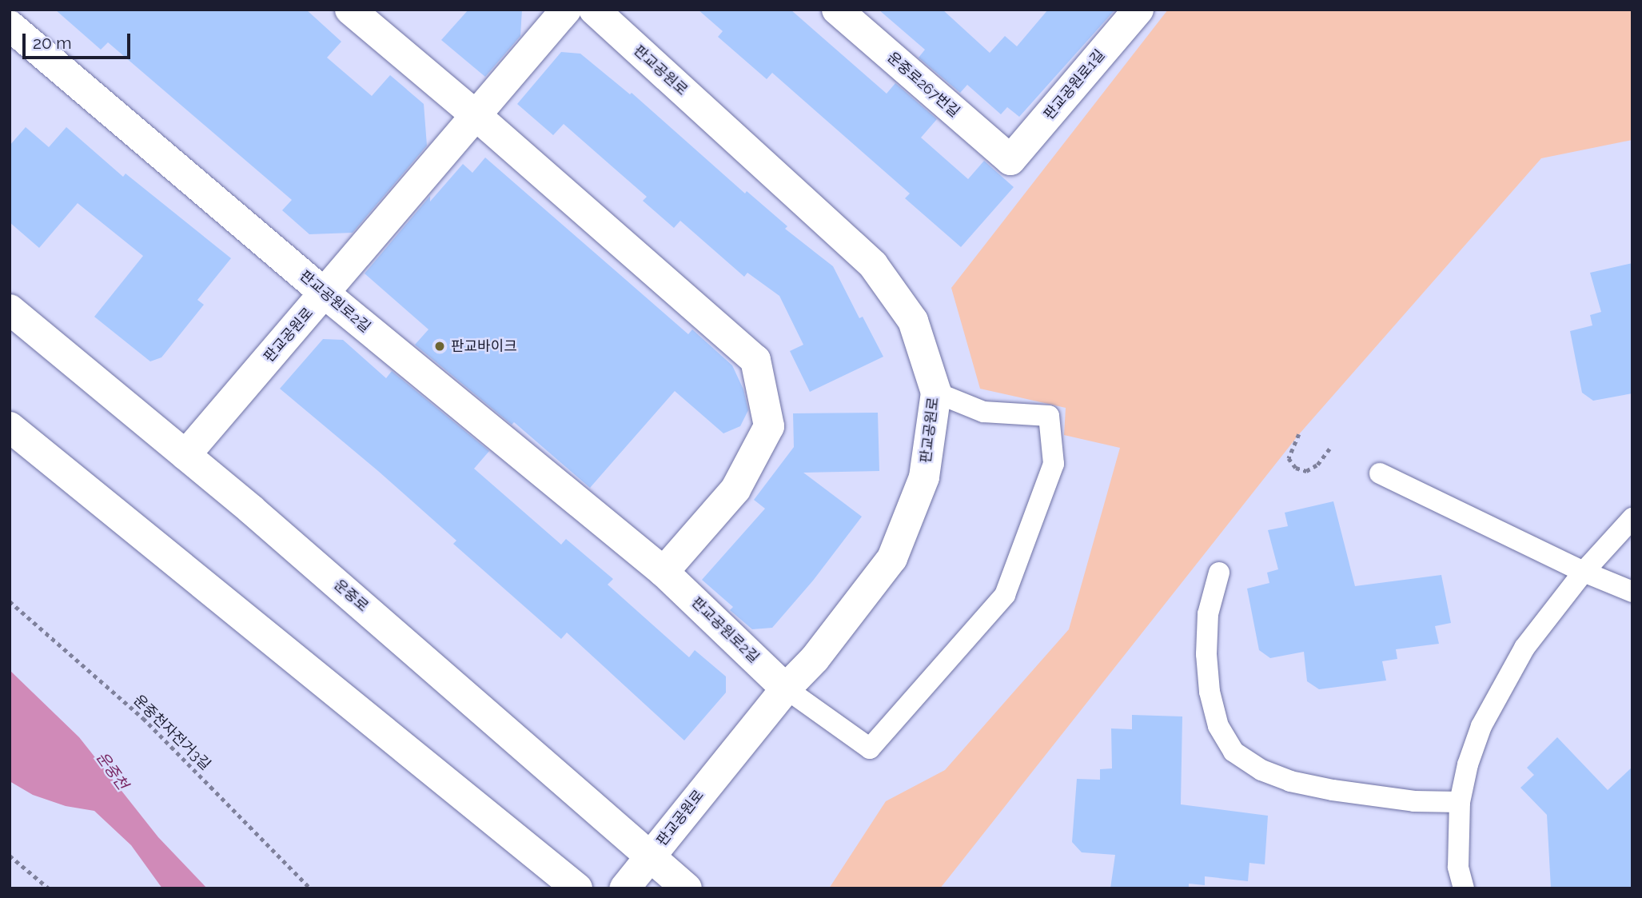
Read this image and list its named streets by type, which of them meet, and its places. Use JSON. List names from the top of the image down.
{
  "streets": {
    "street": [
      "판교공원로",
      "운중로267번길",
      "판교공원로1길",
      "판교공원로2길",
      "운중로"
    ],
    "path": ["운중천자전거3길"]
  },
  "crossings": [
    ["판교공원로", "판교공원로2길"],
    ["판교공원로", "운중로"],
    ["운중로267번길", "판교공원로1길"]
  ],
  "water": ["운중천"],
  "places": ["판교바이크"],
  "scale_bar": "20 m"
}
